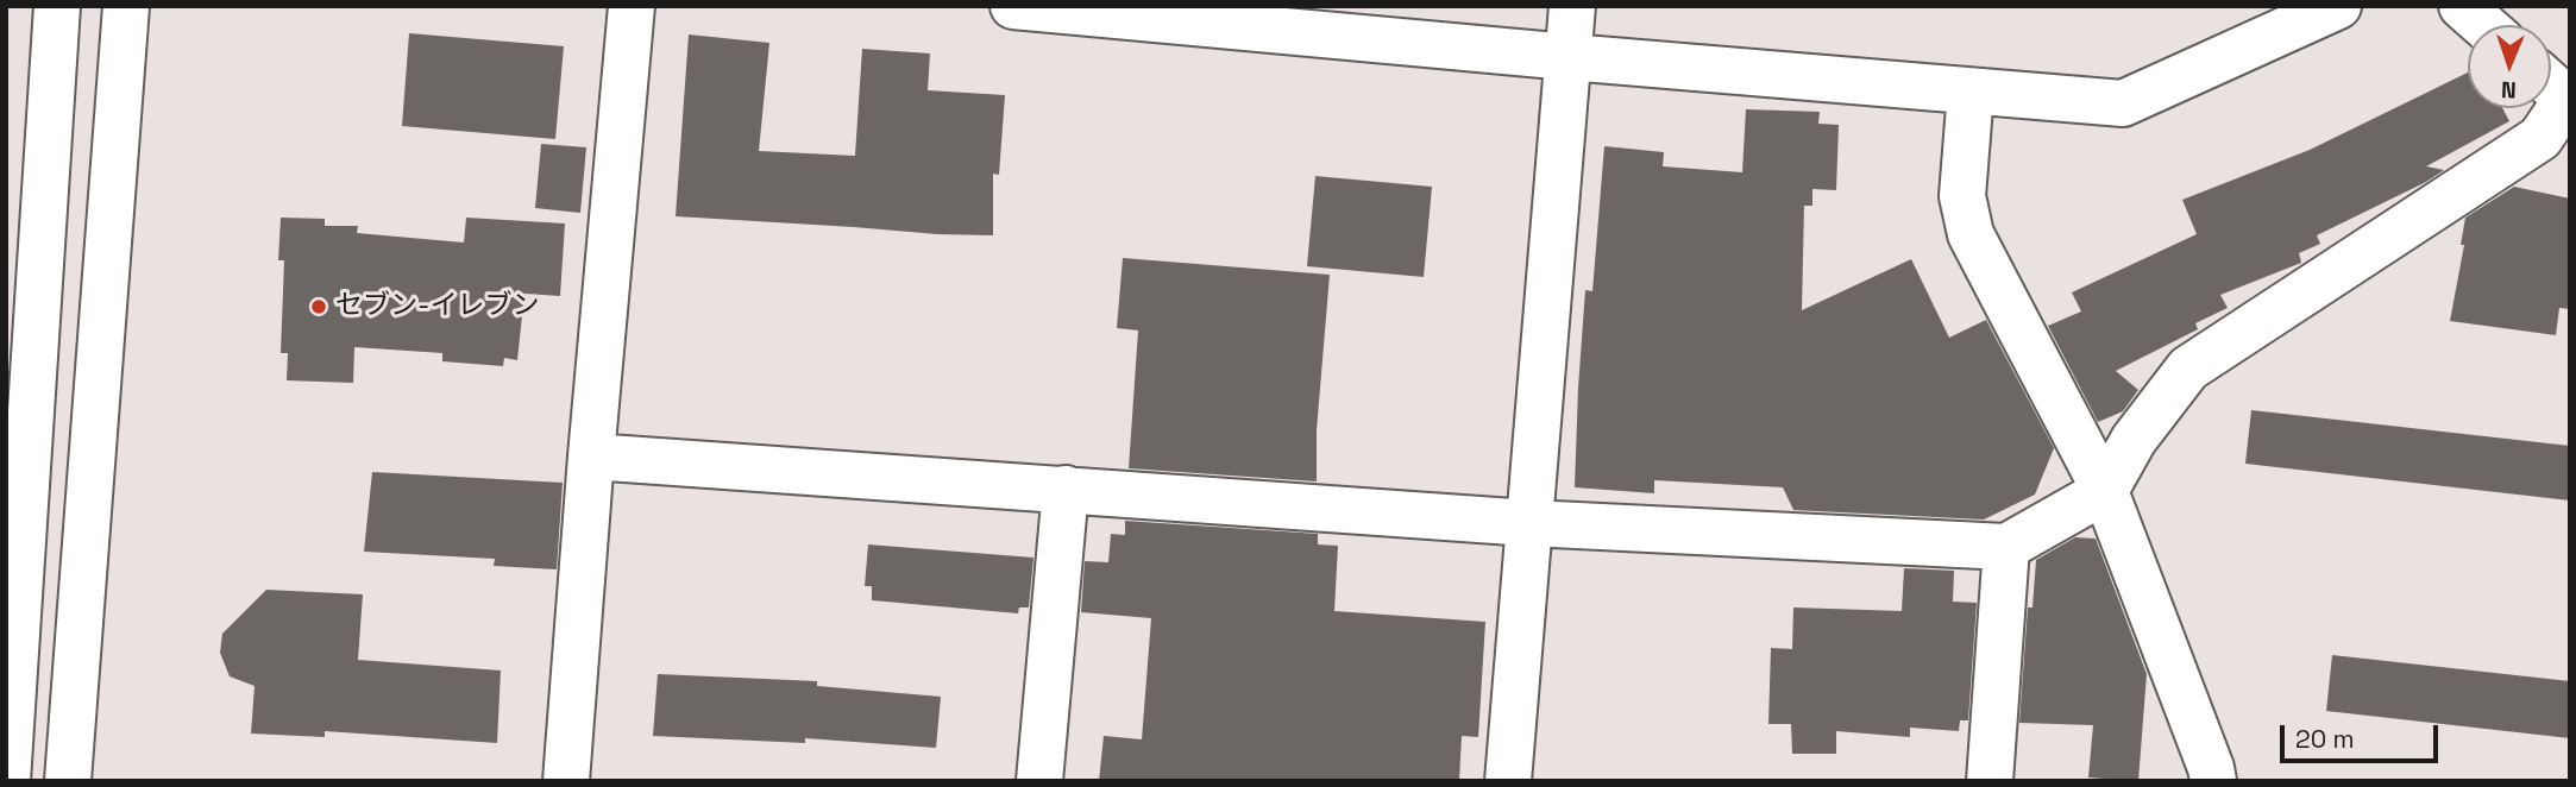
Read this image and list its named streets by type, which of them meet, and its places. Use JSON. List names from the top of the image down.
{
  "places": ["セブン-イレブン"],
  "scale_bar": "20 m",
  "north": "bottom"
}
